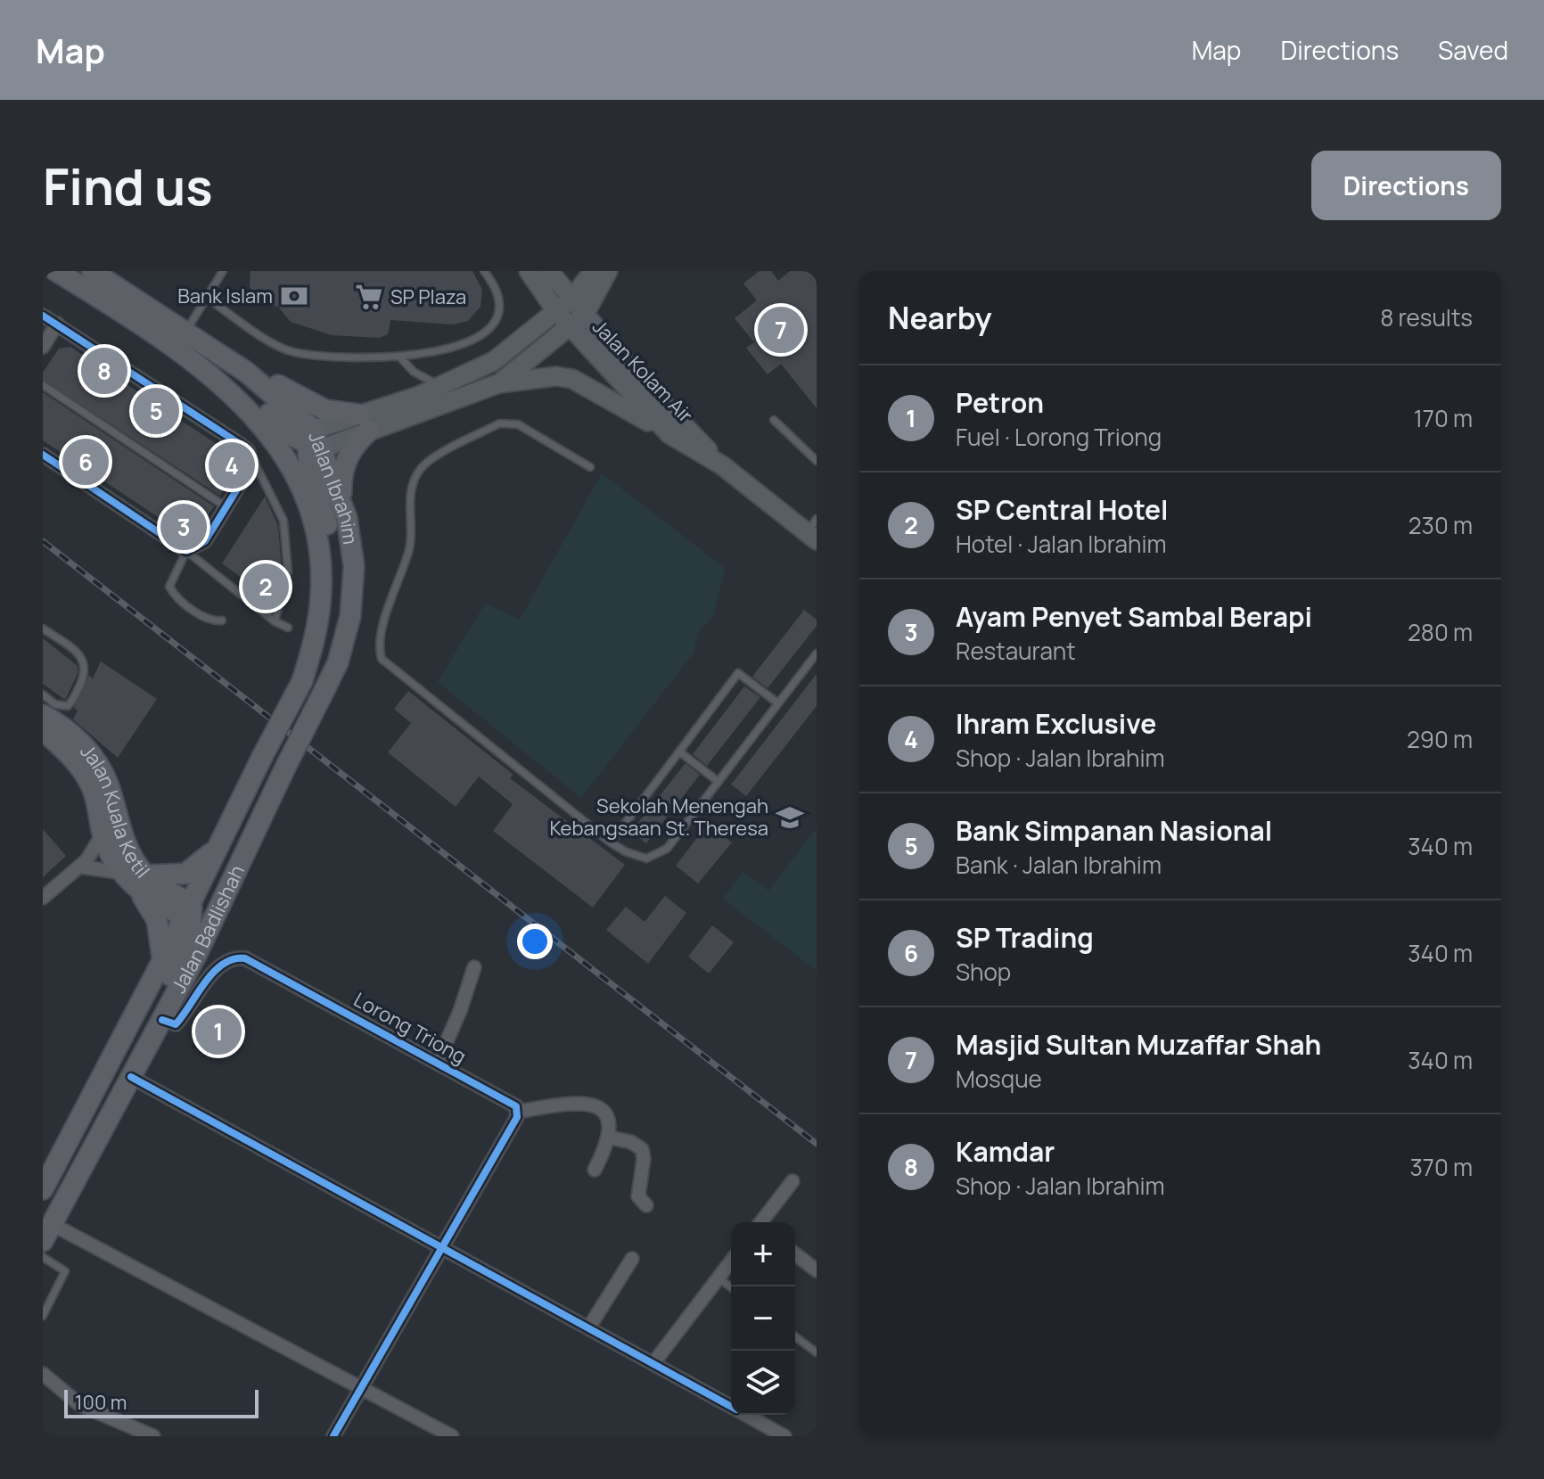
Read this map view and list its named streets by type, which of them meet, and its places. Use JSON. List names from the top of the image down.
{
  "streets": {
    "main road": [
      "Jalan Kolam Air",
      "Jalan Ibrahim",
      "Jalan Kuala Ketil",
      "Jalan Badlishah"
    ],
    "street": ["Lorong Triong"]
  },
  "crossings": [
    ["Jalan Ibrahim", "Jalan Badlishah"],
    ["Jalan Kuala Ketil", "Jalan Badlishah"],
    ["Jalan Badlishah", "Lorong Triong"]
  ],
  "places": {
    "bank": ["Bank Islam"],
    "supermarket": ["SP Plaza"],
    "school or university": ["Sekolah Menengah Kebangsaan St. Theresa"]
  },
  "scale_bar": "100 m",
  "page": {
    "header": "Map",
    "nav": ["Map", "Directions", "Saved"],
    "buttons": "Directions",
    "title": "Find us",
    "heading": ["Nearby", "8 results"],
    "pins": [
      "7",
      "8",
      "5",
      "6",
      "4",
      "3",
      "2",
      "1"
    ],
    "list": [
      {
        "mark": "1",
        "name": "Petron",
        "note": "Fuel · Lorong Triong",
        "value": "170 m"
      },
      {
        "mark": "2",
        "name": "SP Central Hotel",
        "note": "Hotel · Jalan Ibrahim",
        "value": "230 m"
      },
      {
        "mark": "3",
        "name": "Ayam Penyet Sambal Berapi",
        "note": "Restaurant",
        "value": "280 m"
      },
      {
        "mark": "4",
        "name": "Ihram Exclusive",
        "note": "Shop · Jalan Ibrahim",
        "value": "290 m"
      },
      {
        "mark": "5",
        "name": "Bank Simpanan Nasional",
        "note": "Bank · Jalan Ibrahim",
        "value": "340 m"
      },
      {
        "mark": "6",
        "name": "SP Trading",
        "note": "Shop",
        "value": "340 m"
      },
      {
        "mark": "7",
        "name": "Masjid Sultan Muzaffar Shah",
        "note": "Mosque",
        "value": "340 m"
      },
      {
        "mark": "8",
        "name": "Kamdar",
        "note": "Shop · Jalan Ibrahim",
        "value": "370 m"
      }
    ],
    "map_buttons": ["+", "−"],
    "scale": "100 m"
  }
}
